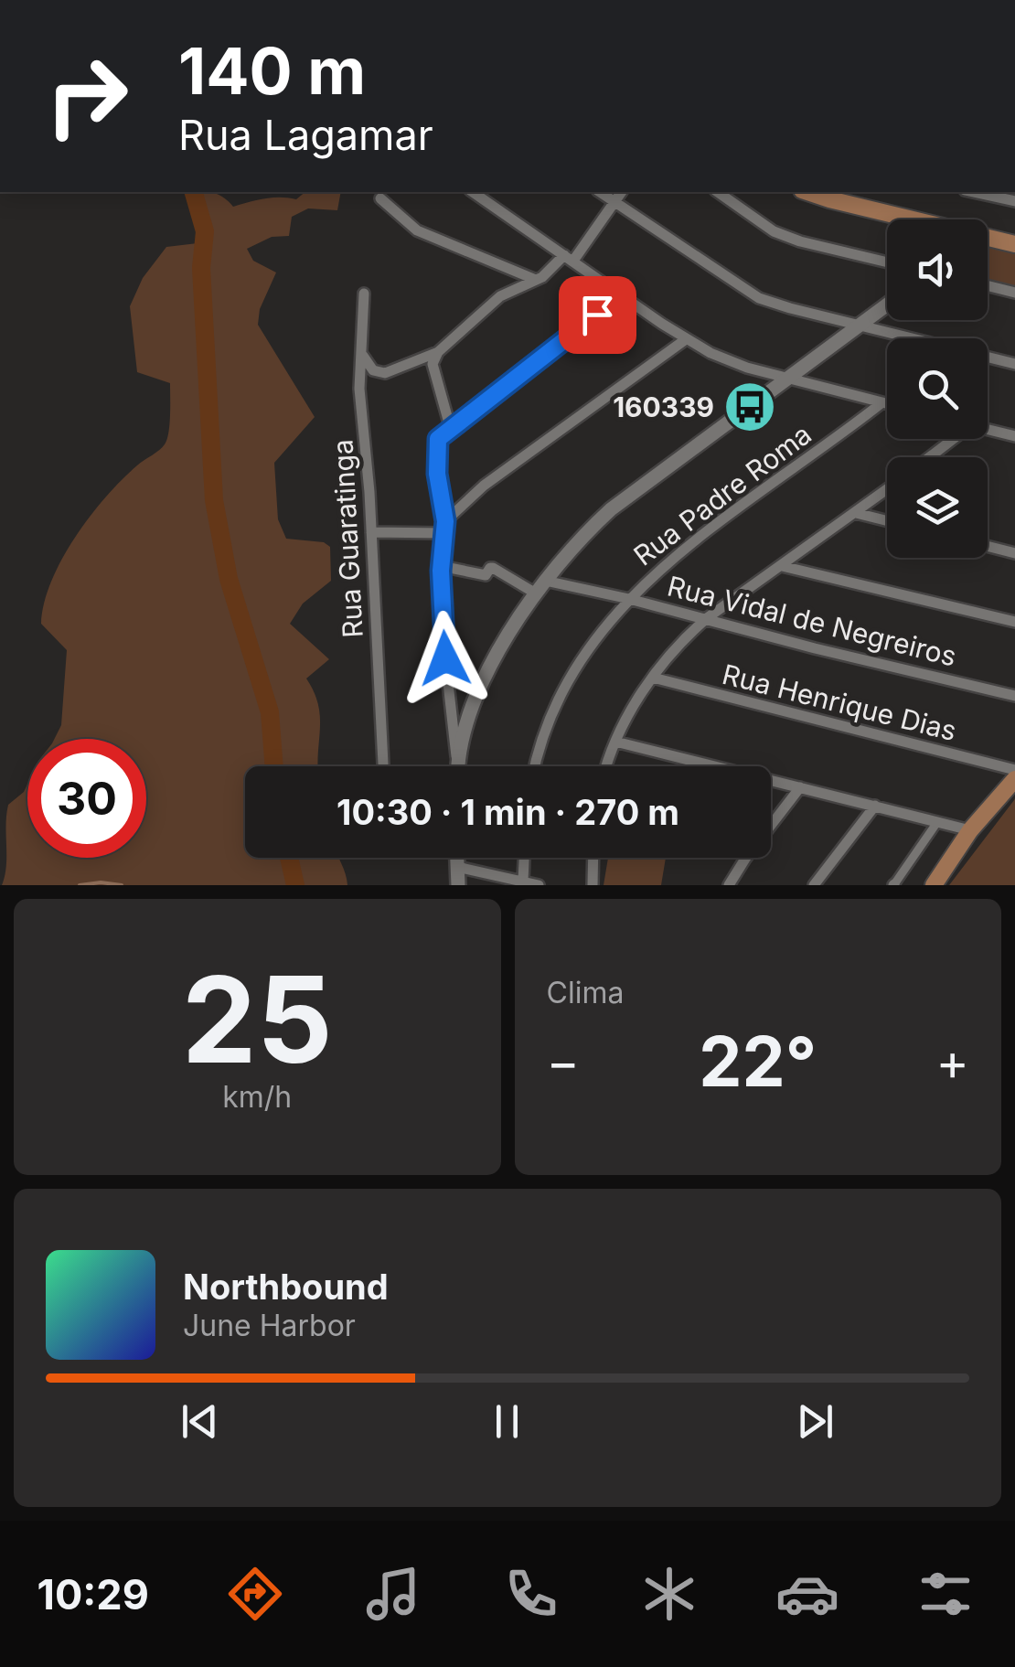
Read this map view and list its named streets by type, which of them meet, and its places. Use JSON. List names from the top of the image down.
{
  "streets": {
    "street": [
      "Rua Padre Roma",
      "Rua Guaratinga",
      "Rua Vidal de Negreiros",
      "Rua Henrique Dias"
    ]
  },
  "crossings": [
    ["Rua Padre Roma", "Rua Vidal de Negreiros"]
  ],
  "places": {
    "bus stop": ["160339"]
  },
  "page": {
    "turn": ["140 m", "Rua Lagamar"],
    "limit": "30",
    "trip": "10:30 · 1 min · 270 m",
    "tile": [
      ["25", "km/h"],
      "Clima"
    ],
    "heat": ["−", "22°", "+"],
    "song": ["Northbound", "June Harbor"],
    "tabs": "10:29"
  }
}
